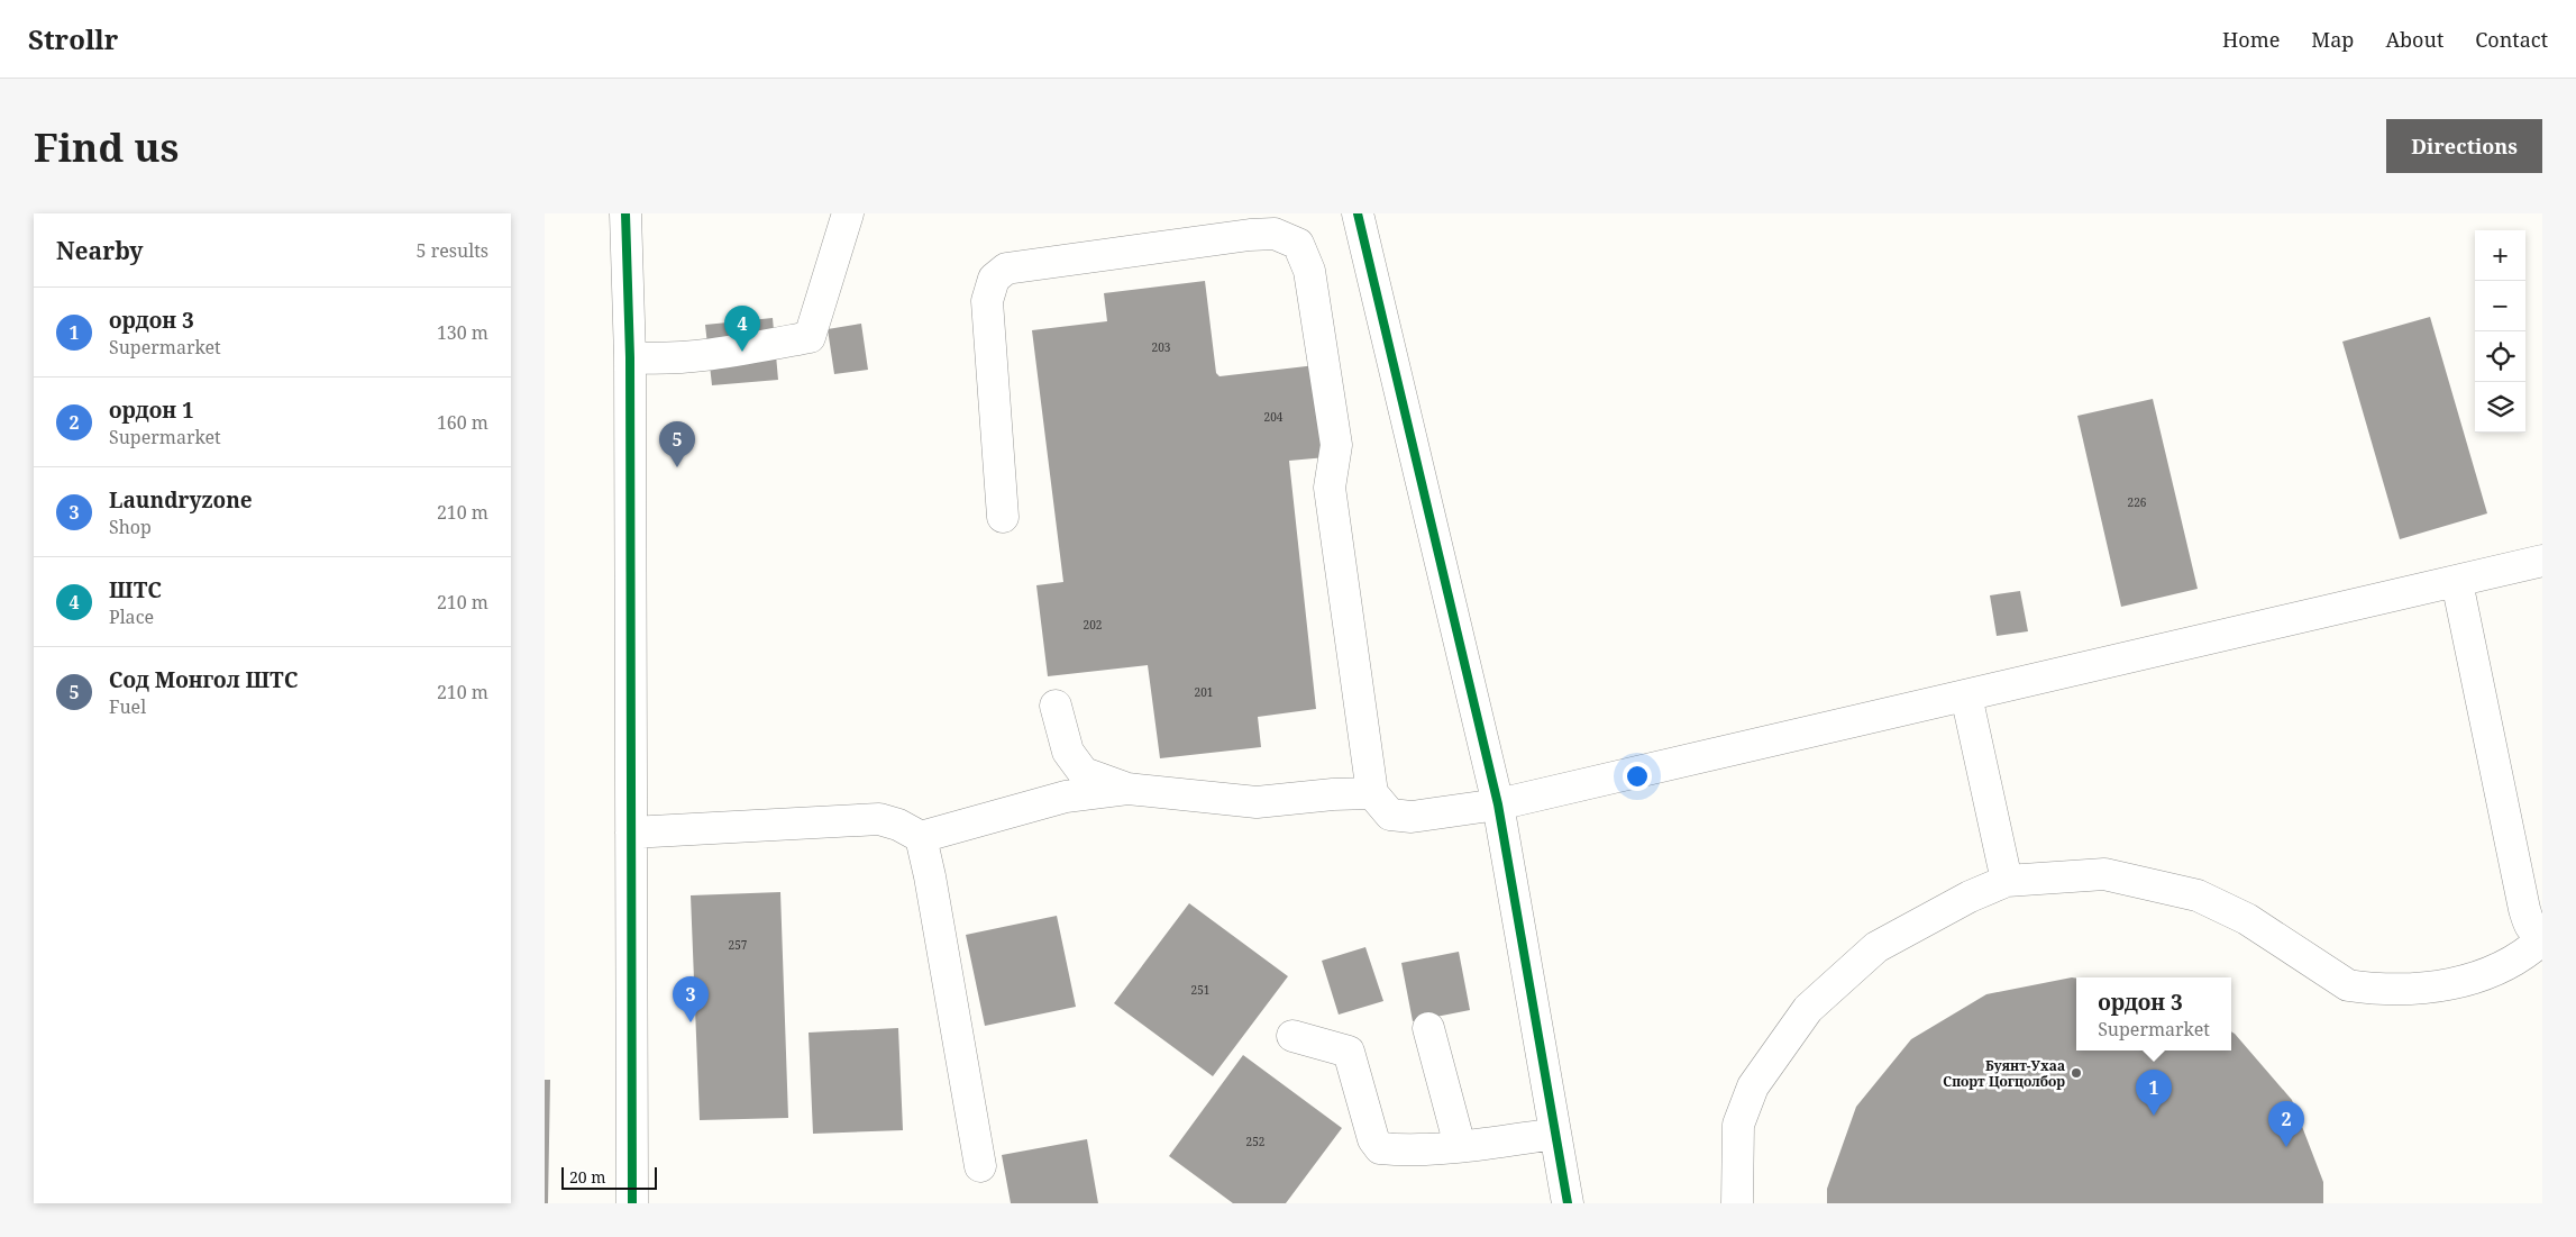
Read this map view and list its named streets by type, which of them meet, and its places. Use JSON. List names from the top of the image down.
{
  "places": ["Буянт-Ухаа Спорт Цогцолбор"],
  "house_numbers": [
    "203",
    "204",
    "226",
    "202",
    "201",
    "257",
    "251",
    "252"
  ],
  "scale_bar": "20 m",
  "page": {
    "header": "Strollr",
    "nav": [
      "Home",
      "Map",
      "About",
      "Contact"
    ],
    "buttons": "Directions",
    "title": "Find us",
    "heading": ["Nearby", "5 results"],
    "map_buttons": ["+", "−"],
    "list": [
      {
        "mark": "1",
        "name": "ордон 3",
        "note": "Supermarket",
        "value": "130 m"
      },
      {
        "mark": "2",
        "name": "ордон 1",
        "note": "Supermarket",
        "value": "160 m"
      },
      {
        "mark": "3",
        "name": "Laundryzone",
        "note": "Shop",
        "value": "210 m"
      },
      {
        "mark": "4",
        "name": "ШТС",
        "note": "Place",
        "value": "210 m"
      },
      {
        "mark": "5",
        "name": "Сод Монгол ШТС",
        "note": "Fuel",
        "value": "210 m"
      }
    ],
    "pins": [
      "4",
      "5",
      "3",
      "1",
      "2"
    ],
    "popup": ["ордон 3", "Supermarket"],
    "scale": "20 m"
  }
}
